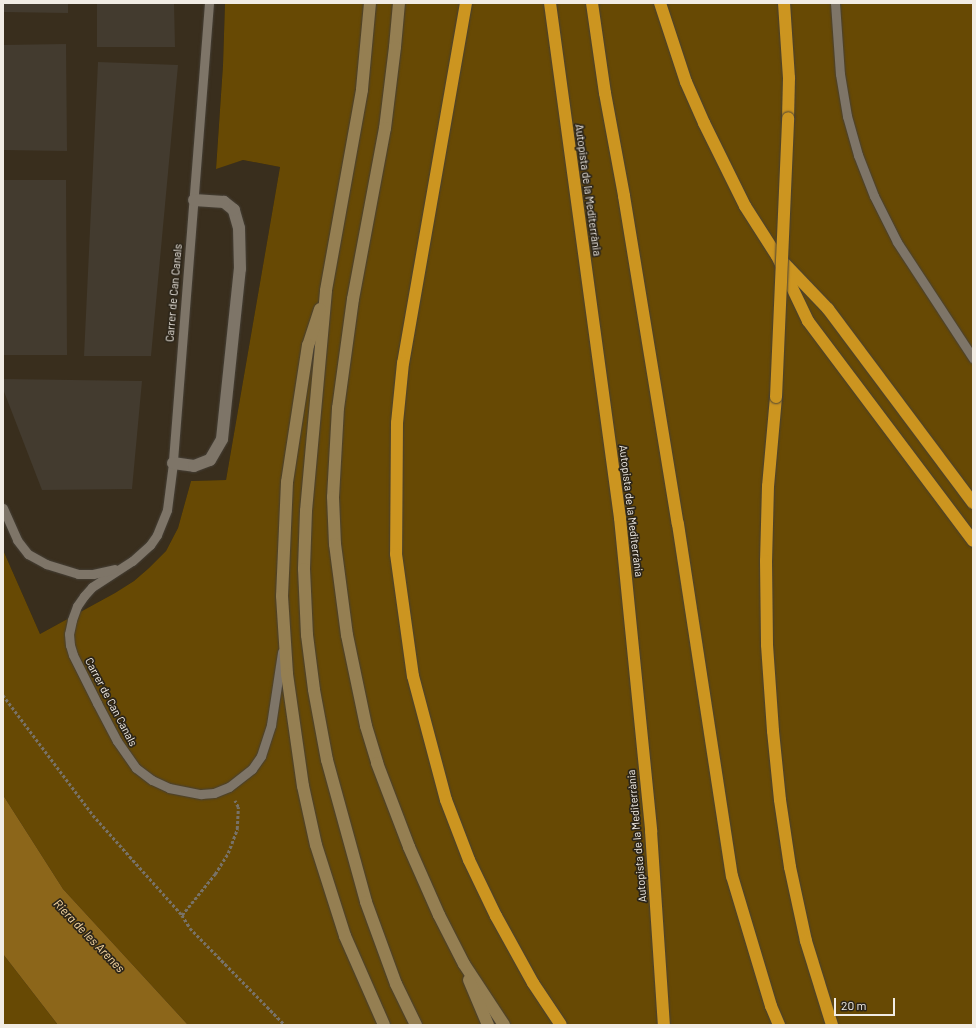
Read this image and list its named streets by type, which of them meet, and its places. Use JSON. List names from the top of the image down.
{
  "streets": {
    "highway": ["Autopista de la Mediterrània"],
    "lane": ["Carrer de Can Canals"]
  },
  "water": ["Riera de les Arenes"],
  "scale_bar": "20 m"
}
